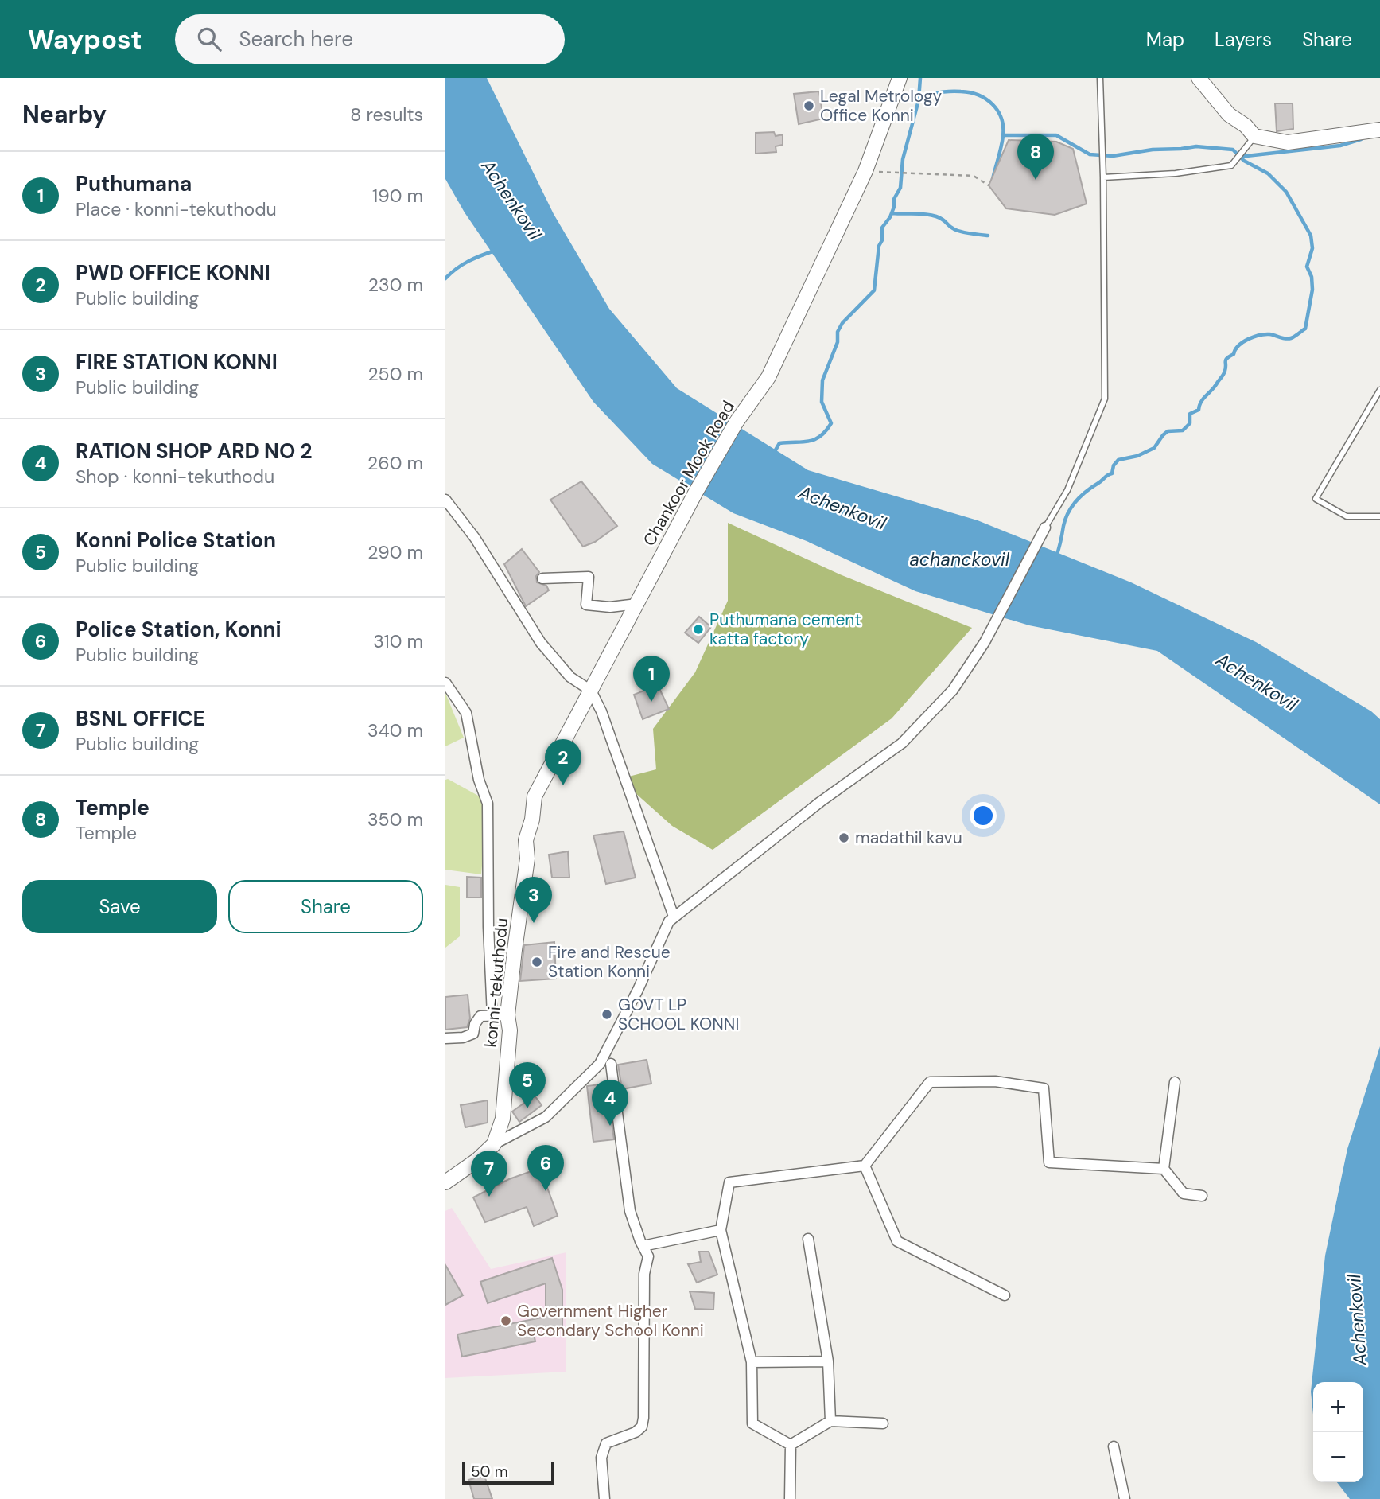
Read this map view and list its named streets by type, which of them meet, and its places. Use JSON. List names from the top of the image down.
{
  "streets": {
    "main road": ["Chankoor Mook Road", "konni-tekuthodu"]
  },
  "crossings": [
    ["Chankoor Mook Road", "konni-tekuthodu"]
  ],
  "water": ["Achenkovil", "achanckovil"],
  "places": [
    "Legal Metrology Office Konni",
    "Puthumana cement katta factory",
    "madathil kavu",
    "Fire and Rescue Station Konni",
    "GOVT LP SCHOOL KONNI",
    "Government Higher Secondary School Konni"
  ],
  "scale_bar": "50 m",
  "page": {
    "header": "Waypost",
    "search": "Search here",
    "nav": ["Map", "Layers", "Share"],
    "heading": ["Nearby", "8 results"],
    "pins": [
      "8",
      "1",
      "2",
      "3",
      "5",
      "4",
      "6",
      "7"
    ],
    "list": [
      {
        "mark": "1",
        "name": "Puthumana",
        "note": "Place · konni-tekuthodu",
        "value": "190 m"
      },
      {
        "mark": "2",
        "name": "PWD OFFICE KONNI",
        "note": "Public building",
        "value": "230 m"
      },
      {
        "mark": "3",
        "name": "FIRE STATION KONNI",
        "note": "Public building",
        "value": "250 m"
      },
      {
        "mark": "4",
        "name": "RATION SHOP ARD NO 2",
        "note": "Shop · konni-tekuthodu",
        "value": "260 m"
      },
      {
        "mark": "5",
        "name": "Konni Police Station",
        "note": "Public building",
        "value": "290 m"
      },
      {
        "mark": "6",
        "name": "Police Station, Konni",
        "note": "Public building",
        "value": "310 m"
      },
      {
        "mark": "7",
        "name": "BSNL OFFICE",
        "note": "Public building",
        "value": "340 m"
      },
      {
        "mark": "8",
        "name": "Temple",
        "note": "Temple",
        "value": "350 m"
      }
    ],
    "buttons": ["Save", "Share"],
    "map_buttons": ["+", "−"],
    "scale": "50 m"
  }
}
